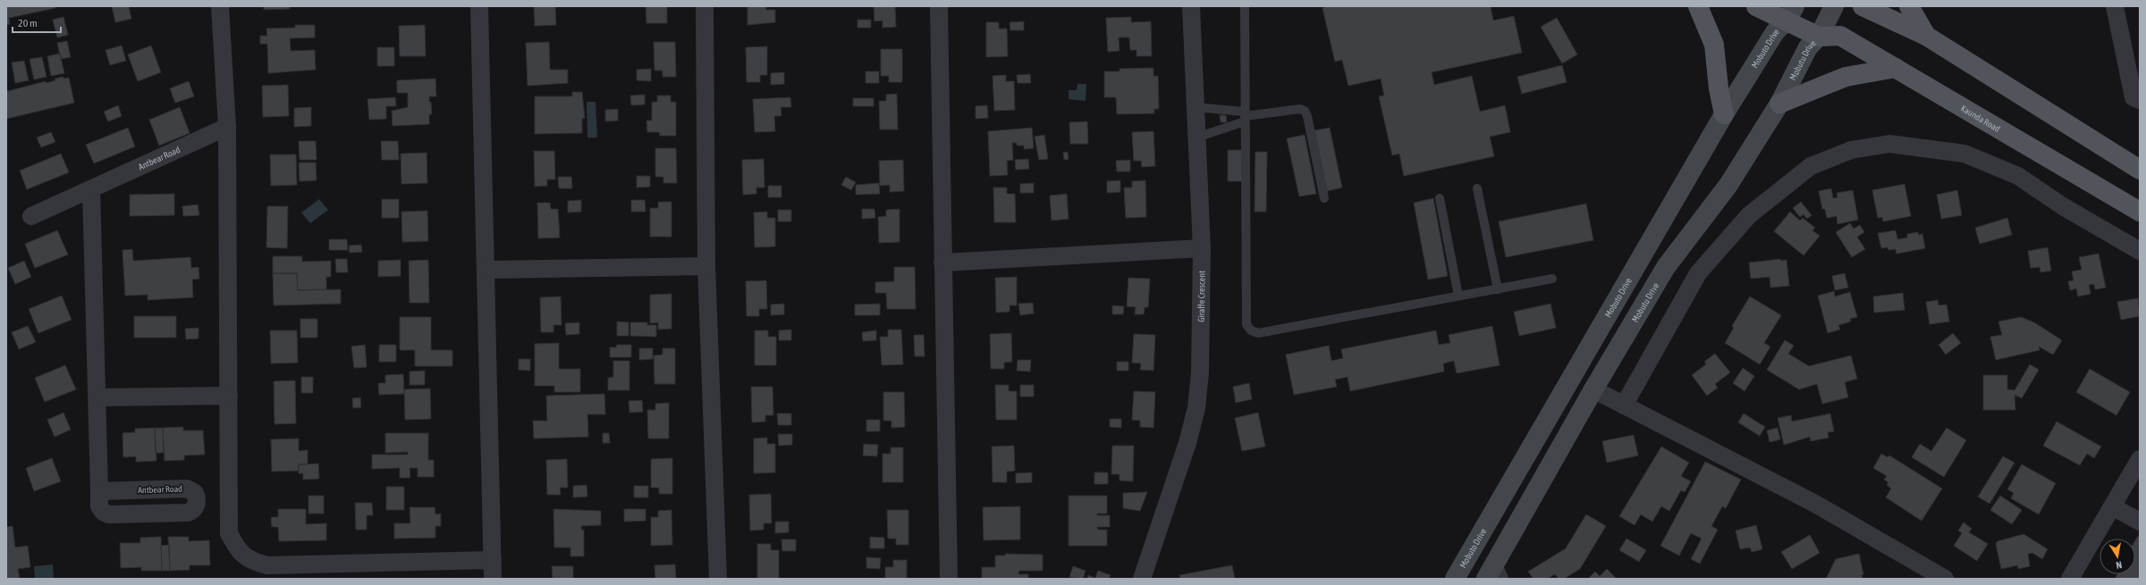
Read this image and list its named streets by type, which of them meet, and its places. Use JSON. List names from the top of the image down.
{
  "streets": {
    "main road": ["Mobuto Drive", "Mobutu Drive", "Kaunda Road"],
    "street": ["Antbear Road", "Giraffe Crescent"]
  },
  "crossings": [
    ["Mobutu Drive", "Kaunda Road"]
  ],
  "scale_bar": "20 m",
  "north": "bottom"
}
